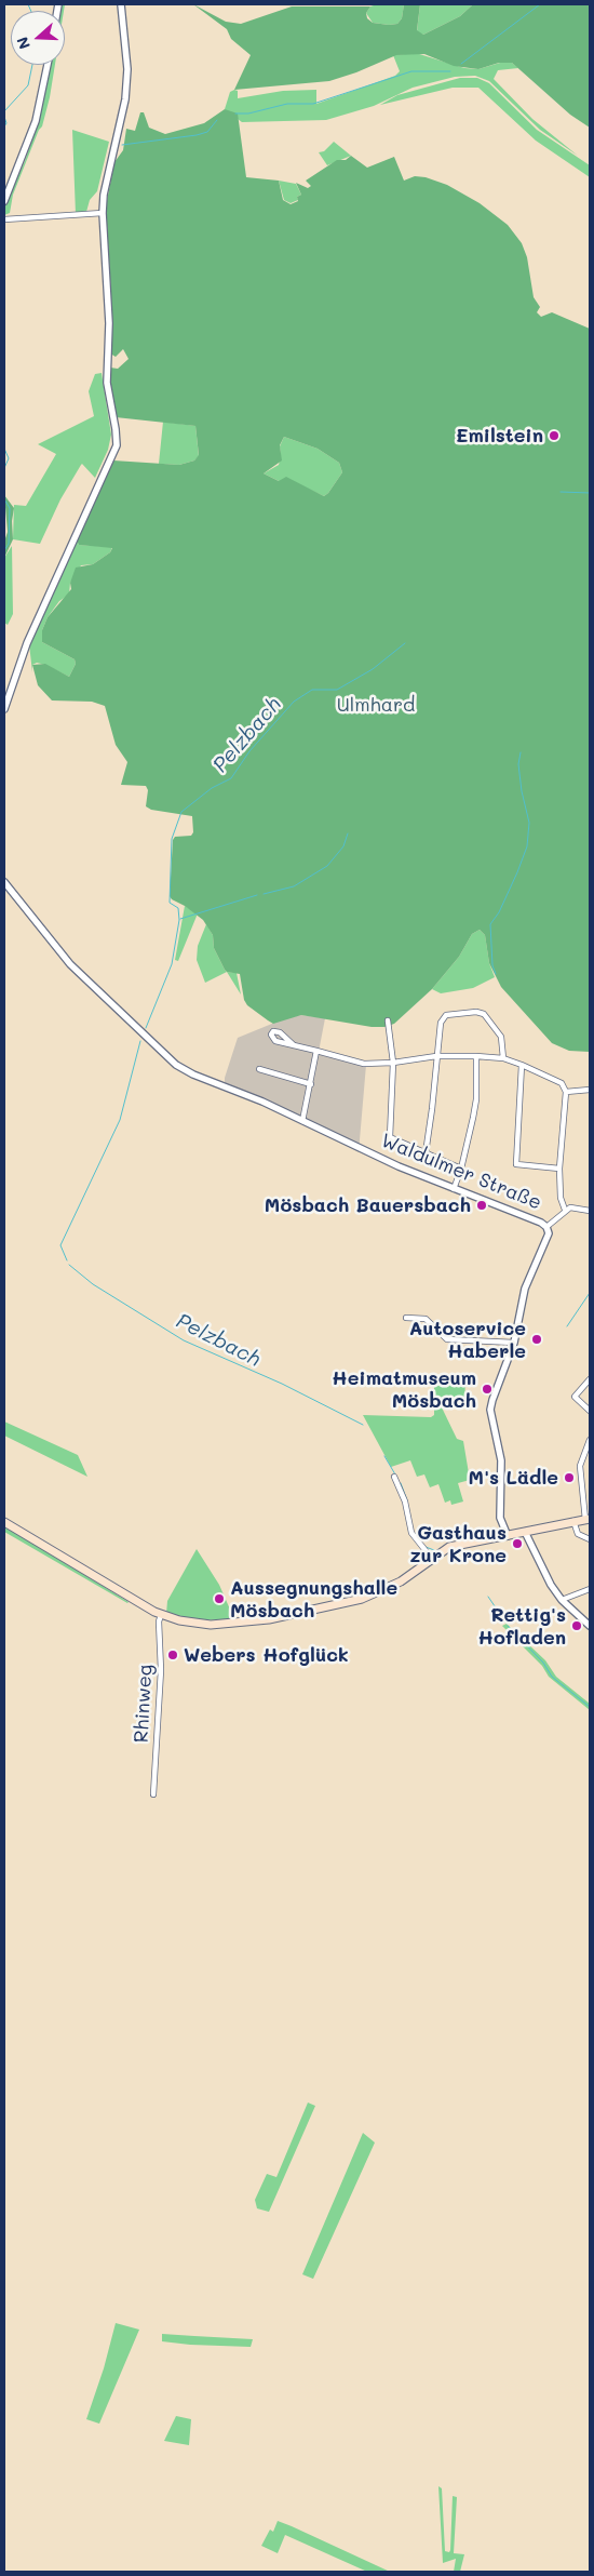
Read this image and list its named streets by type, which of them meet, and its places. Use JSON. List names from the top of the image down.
{
  "streets": {
    "street": ["Waldulmer Straße", "Rhinweg"]
  },
  "water": ["Pelzbach"],
  "parks": ["Ulmhard"],
  "places": [
    "Emilstein",
    "Mösbach Bauersbach",
    "Autoservice Haberle",
    "Heimatmuseum Mösbach",
    "M's Lädle",
    "Gasthaus zur Krone",
    "Aussegnungshalle Mösbach",
    "Rettig's Hofladen",
    "Webers Hofglück"
  ],
  "north": "left"
}
